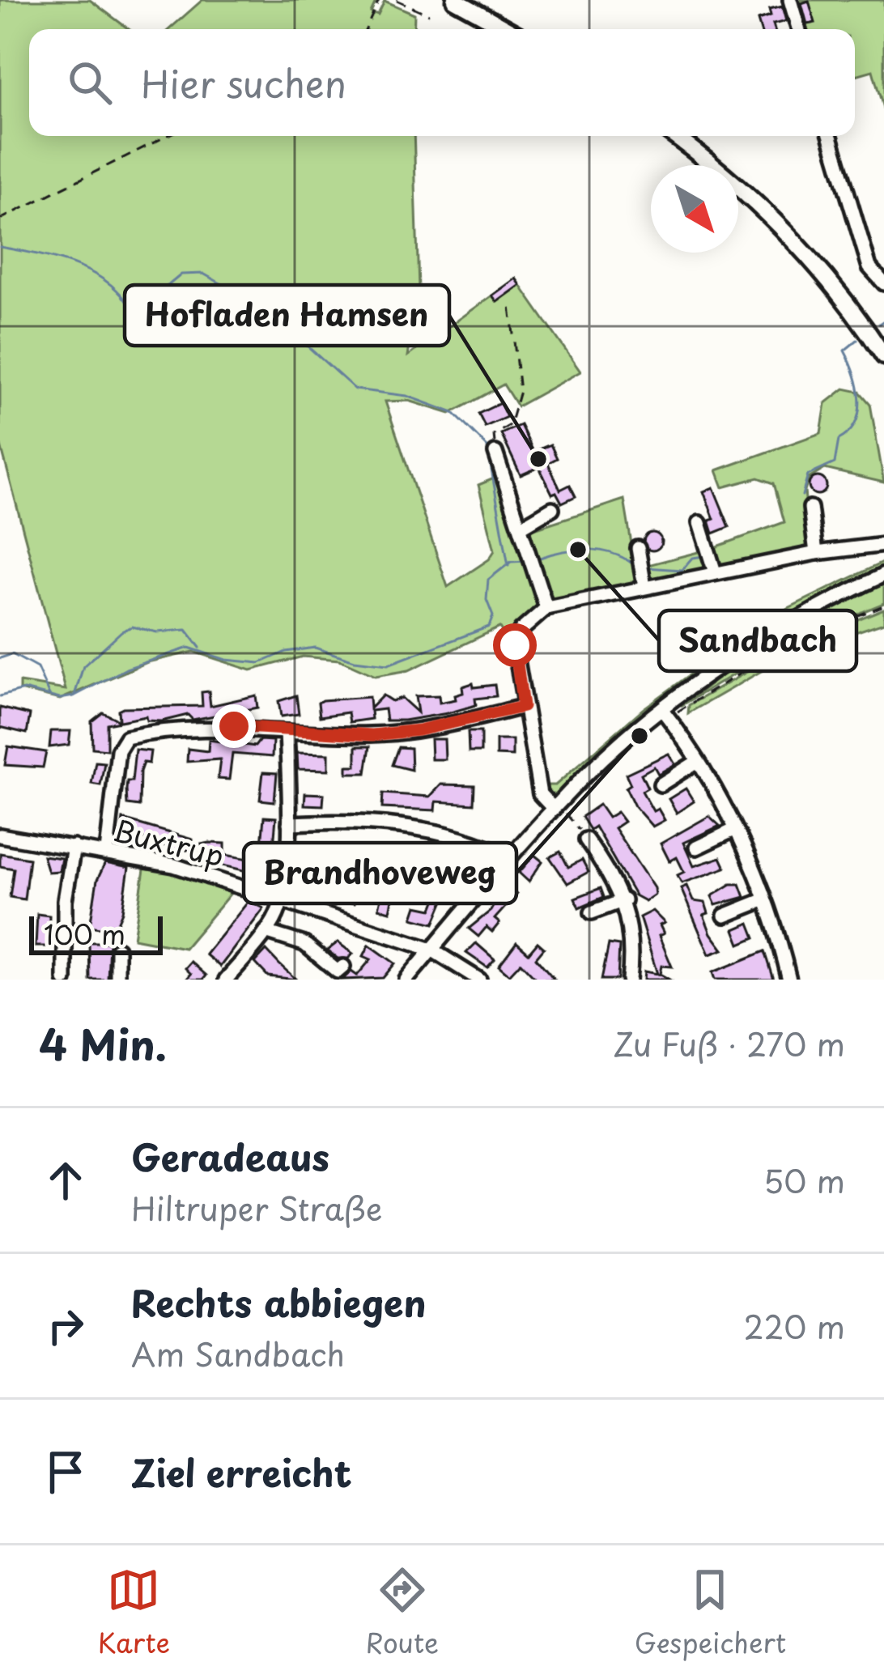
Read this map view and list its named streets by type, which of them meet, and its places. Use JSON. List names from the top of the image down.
{
  "streets": {
    "street": ["Buxtrup"]
  },
  "places": ["Hofladen Hamsen", "Sandbach", "Brandhoveweg"],
  "scale_bar": "100 m",
  "north": "bottom right",
  "page": {
    "search": "Hier suchen",
    "scale": "100 m",
    "heading": ["4 Min.", "Zu Fuß · 270 m"],
    "list": [
      ["Geradeaus", "Hiltruper Straße", "50 m"],
      ["Rechts abbiegen", "Am Sandbach", "220 m"],
      "Ziel erreicht"
    ],
    "nav": ["Karte", "Route", "Gespeichert"]
  }
}
